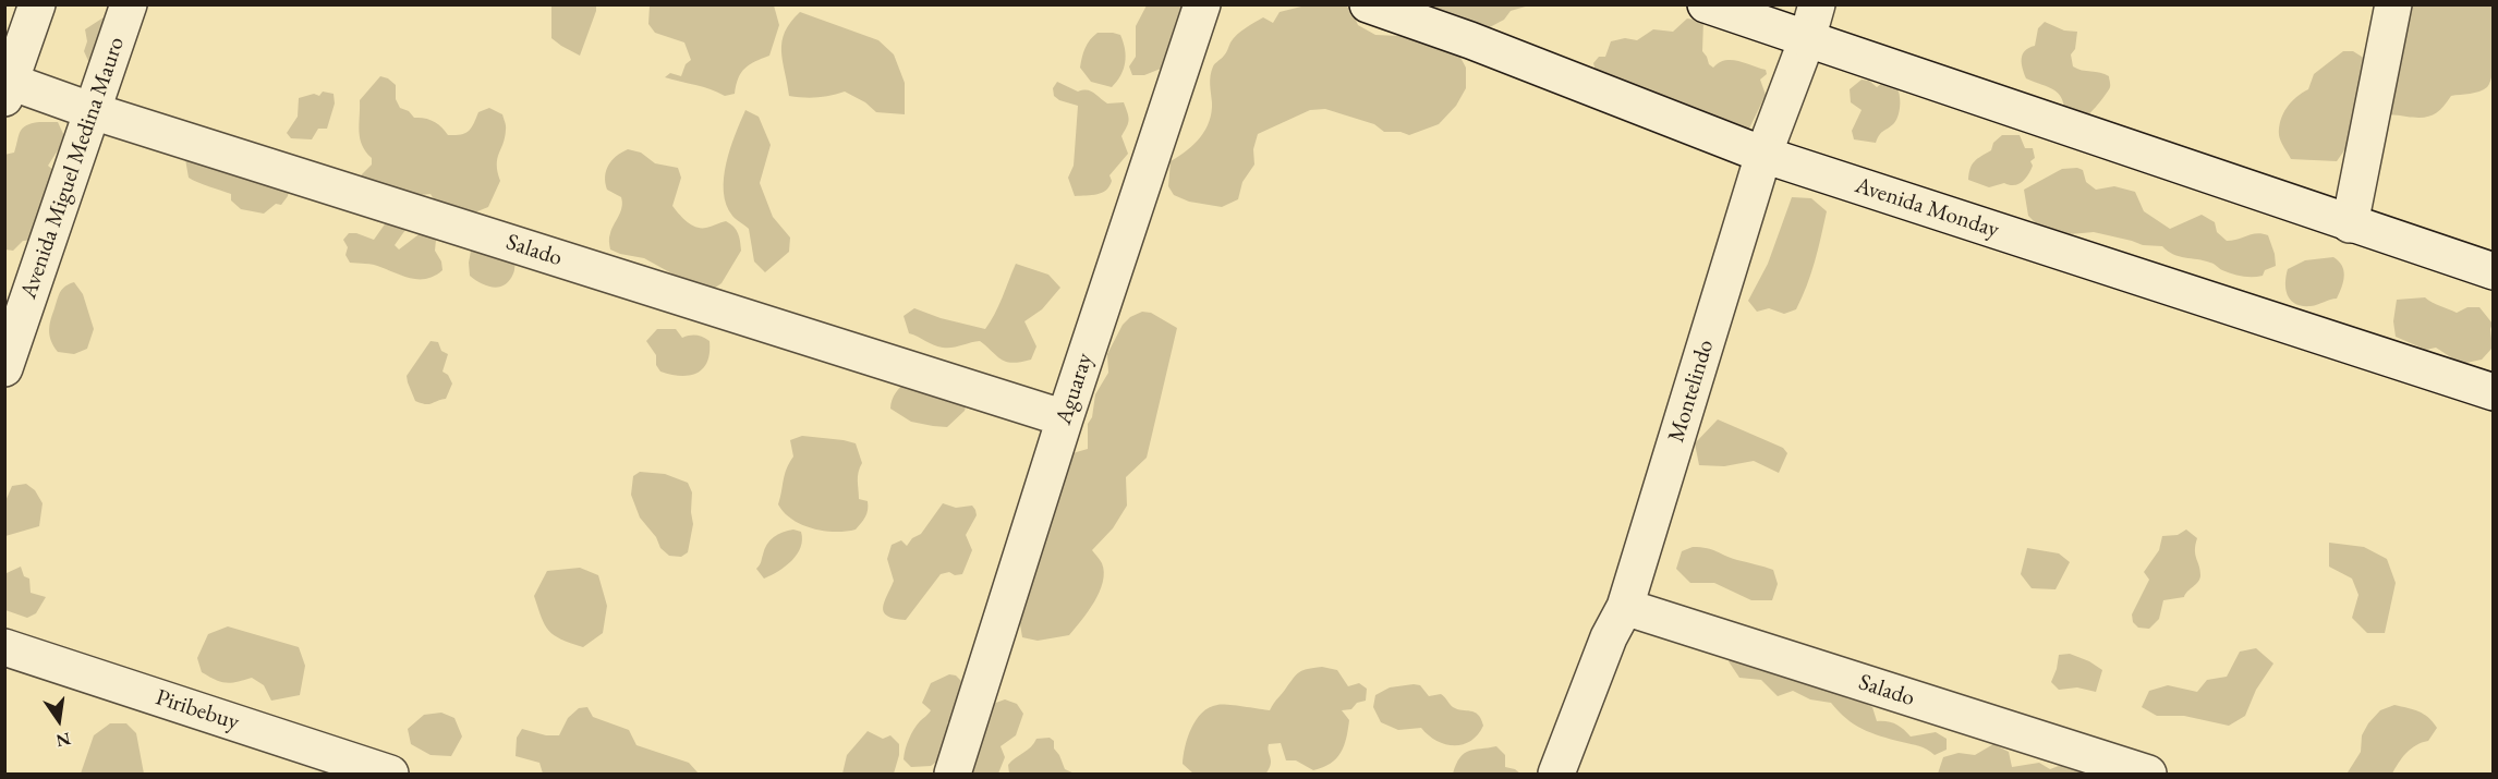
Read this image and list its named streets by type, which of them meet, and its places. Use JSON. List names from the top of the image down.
{
  "streets": {
    "street": [
      "Avenida Miguel Medina Mauro",
      "Avenida Monday",
      "Salado",
      "Aguaray",
      "Montelindo",
      "Piribebuy"
    ]
  },
  "crossings": [
    ["Avenida Miguel Medina Mauro", "Salado"],
    ["Avenida Monday", "Montelindo"],
    ["Salado", "Aguaray"],
    ["Salado", "Montelindo"]
  ],
  "north": "bottom"
}
